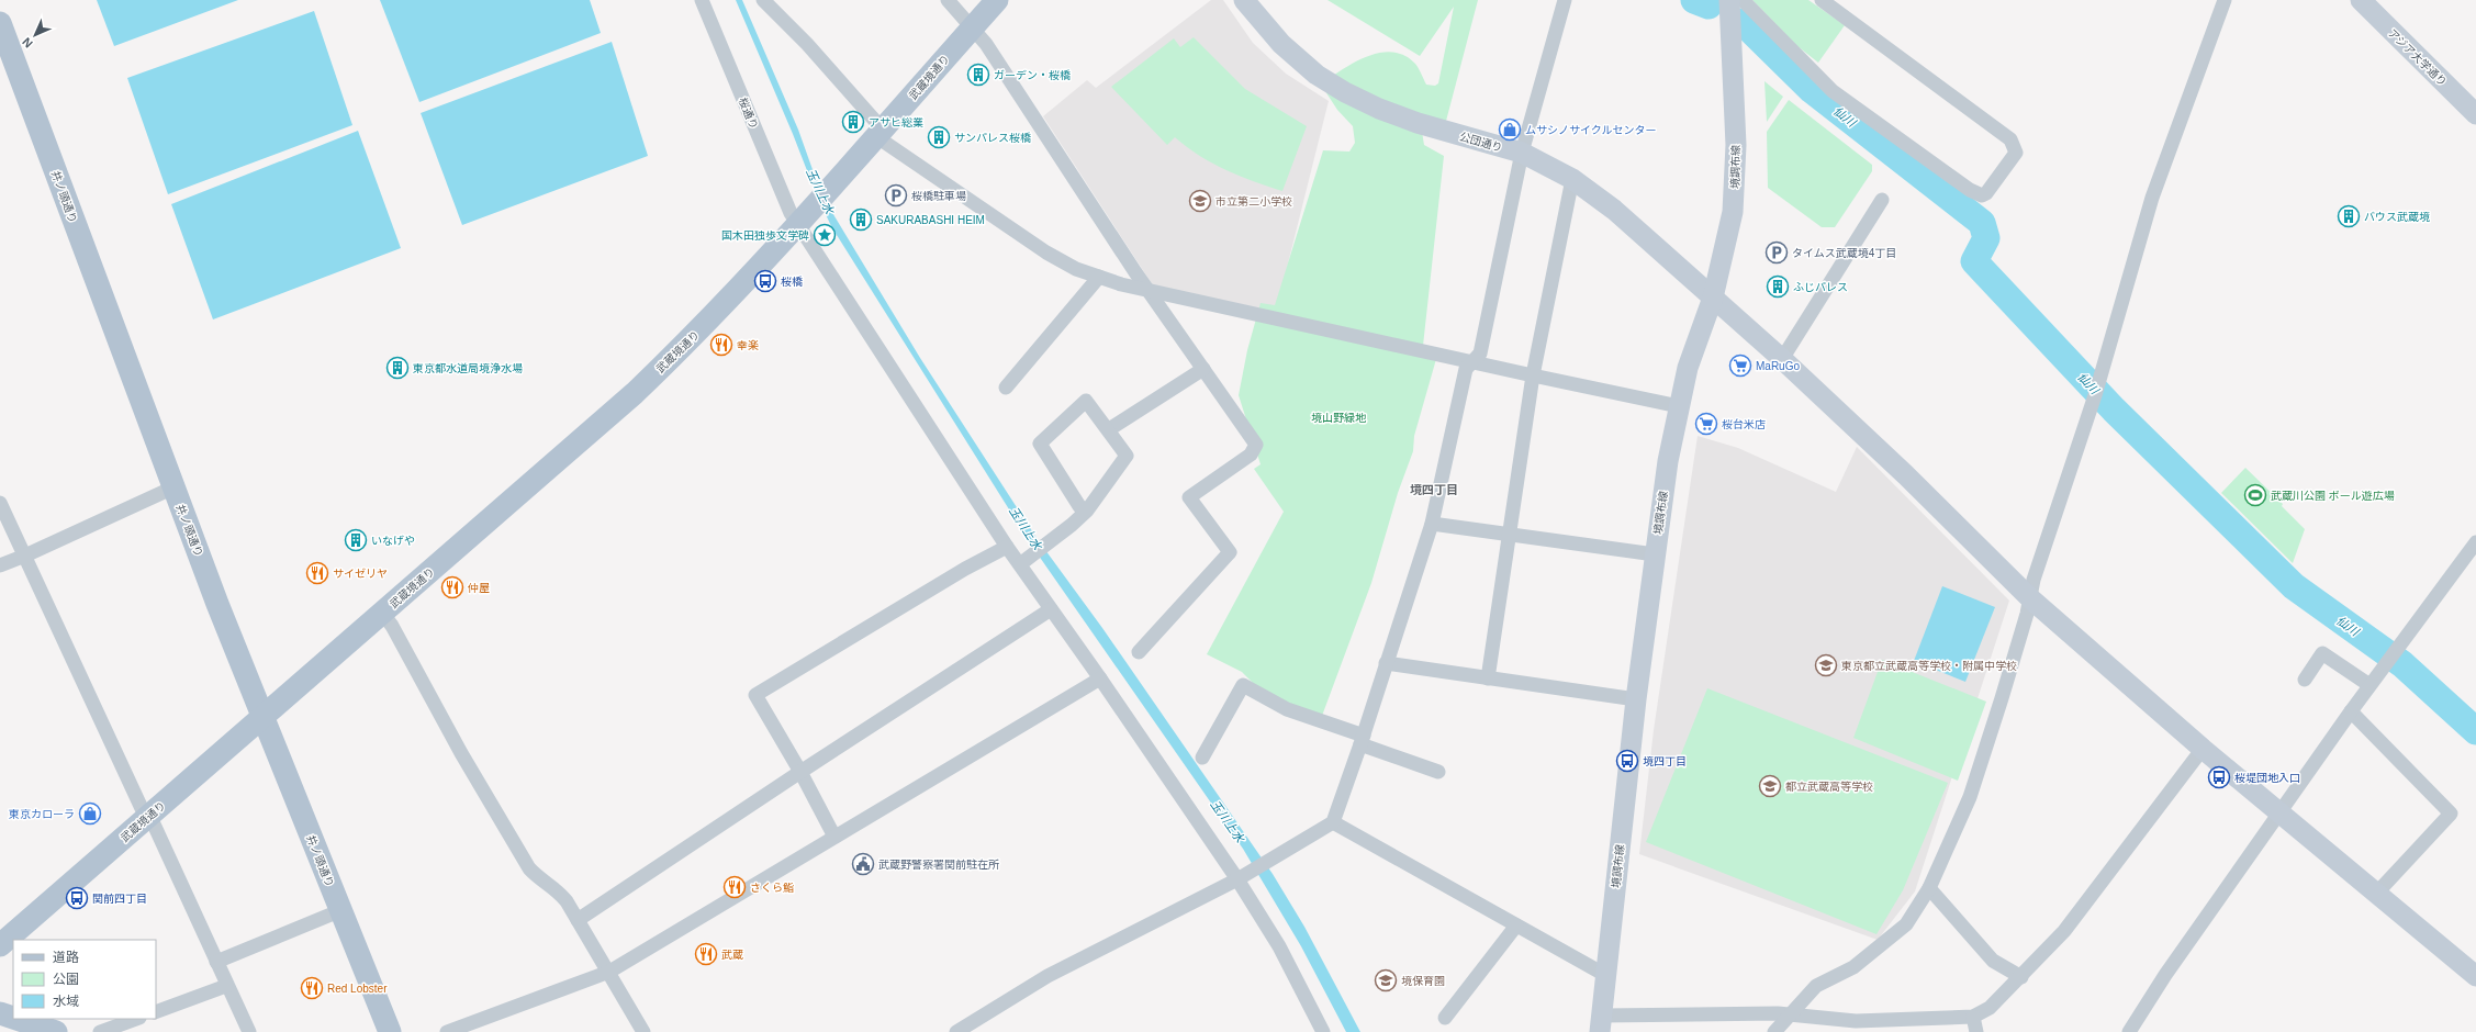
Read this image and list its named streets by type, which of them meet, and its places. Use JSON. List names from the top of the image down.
{
  "streets": {
    "main road": ["武蔵境通り", "井ノ頭通り"],
    "street": [
      "アジア大学通り",
      "桜通り",
      "公団通り",
      "境調布線"
    ]
  },
  "crossings": [
    ["武蔵境通り", "桜通り"],
    ["武蔵境通り", "井ノ頭通り"],
    ["公団通り", "境調布線"]
  ],
  "districts": ["境四丁目"],
  "water": ["仙川", "玉川上水"],
  "parks": ["境山野緑地"],
  "places": {
    "building": [
      "ガーデン・桜橋",
      "アサヒ総業",
      "サンパレス桜橋",
      "バウス武蔵境",
      "SAKURABASHI HEIM",
      "ふじパレス",
      "東京都水道局境浄水場",
      "いなげや"
    ],
    "shop": ["ムサシノサイクルセンター", "東京カローラ"],
    "parking": ["桜橋駐車場", "タイムス武蔵境4丁目"],
    "school or university": [
      "市立第二小学校",
      "東京都立武蔵高等学校・附属中学校",
      "都立武蔵高等学校",
      "境保育園"
    ],
    "place": ["国木田独歩文学碑"],
    "bus stop": [
      "桜橋",
      "境四丁目",
      "桜堤団地入口",
      "関前四丁目"
    ],
    "restaurant": [
      "幸楽",
      "サイゼリヤ",
      "仲屋",
      "さくら鮨",
      "武蔵",
      "Red Lobster"
    ],
    "supermarket": ["MaRuGo", "桜台米店"],
    "sports": ["武蔵川公園 ボール遊広場"],
    "public building": ["武蔵野警察署関前駐在所"]
  },
  "legend": ["道路", "公園", "水域"],
  "north": "bottom left"
}
